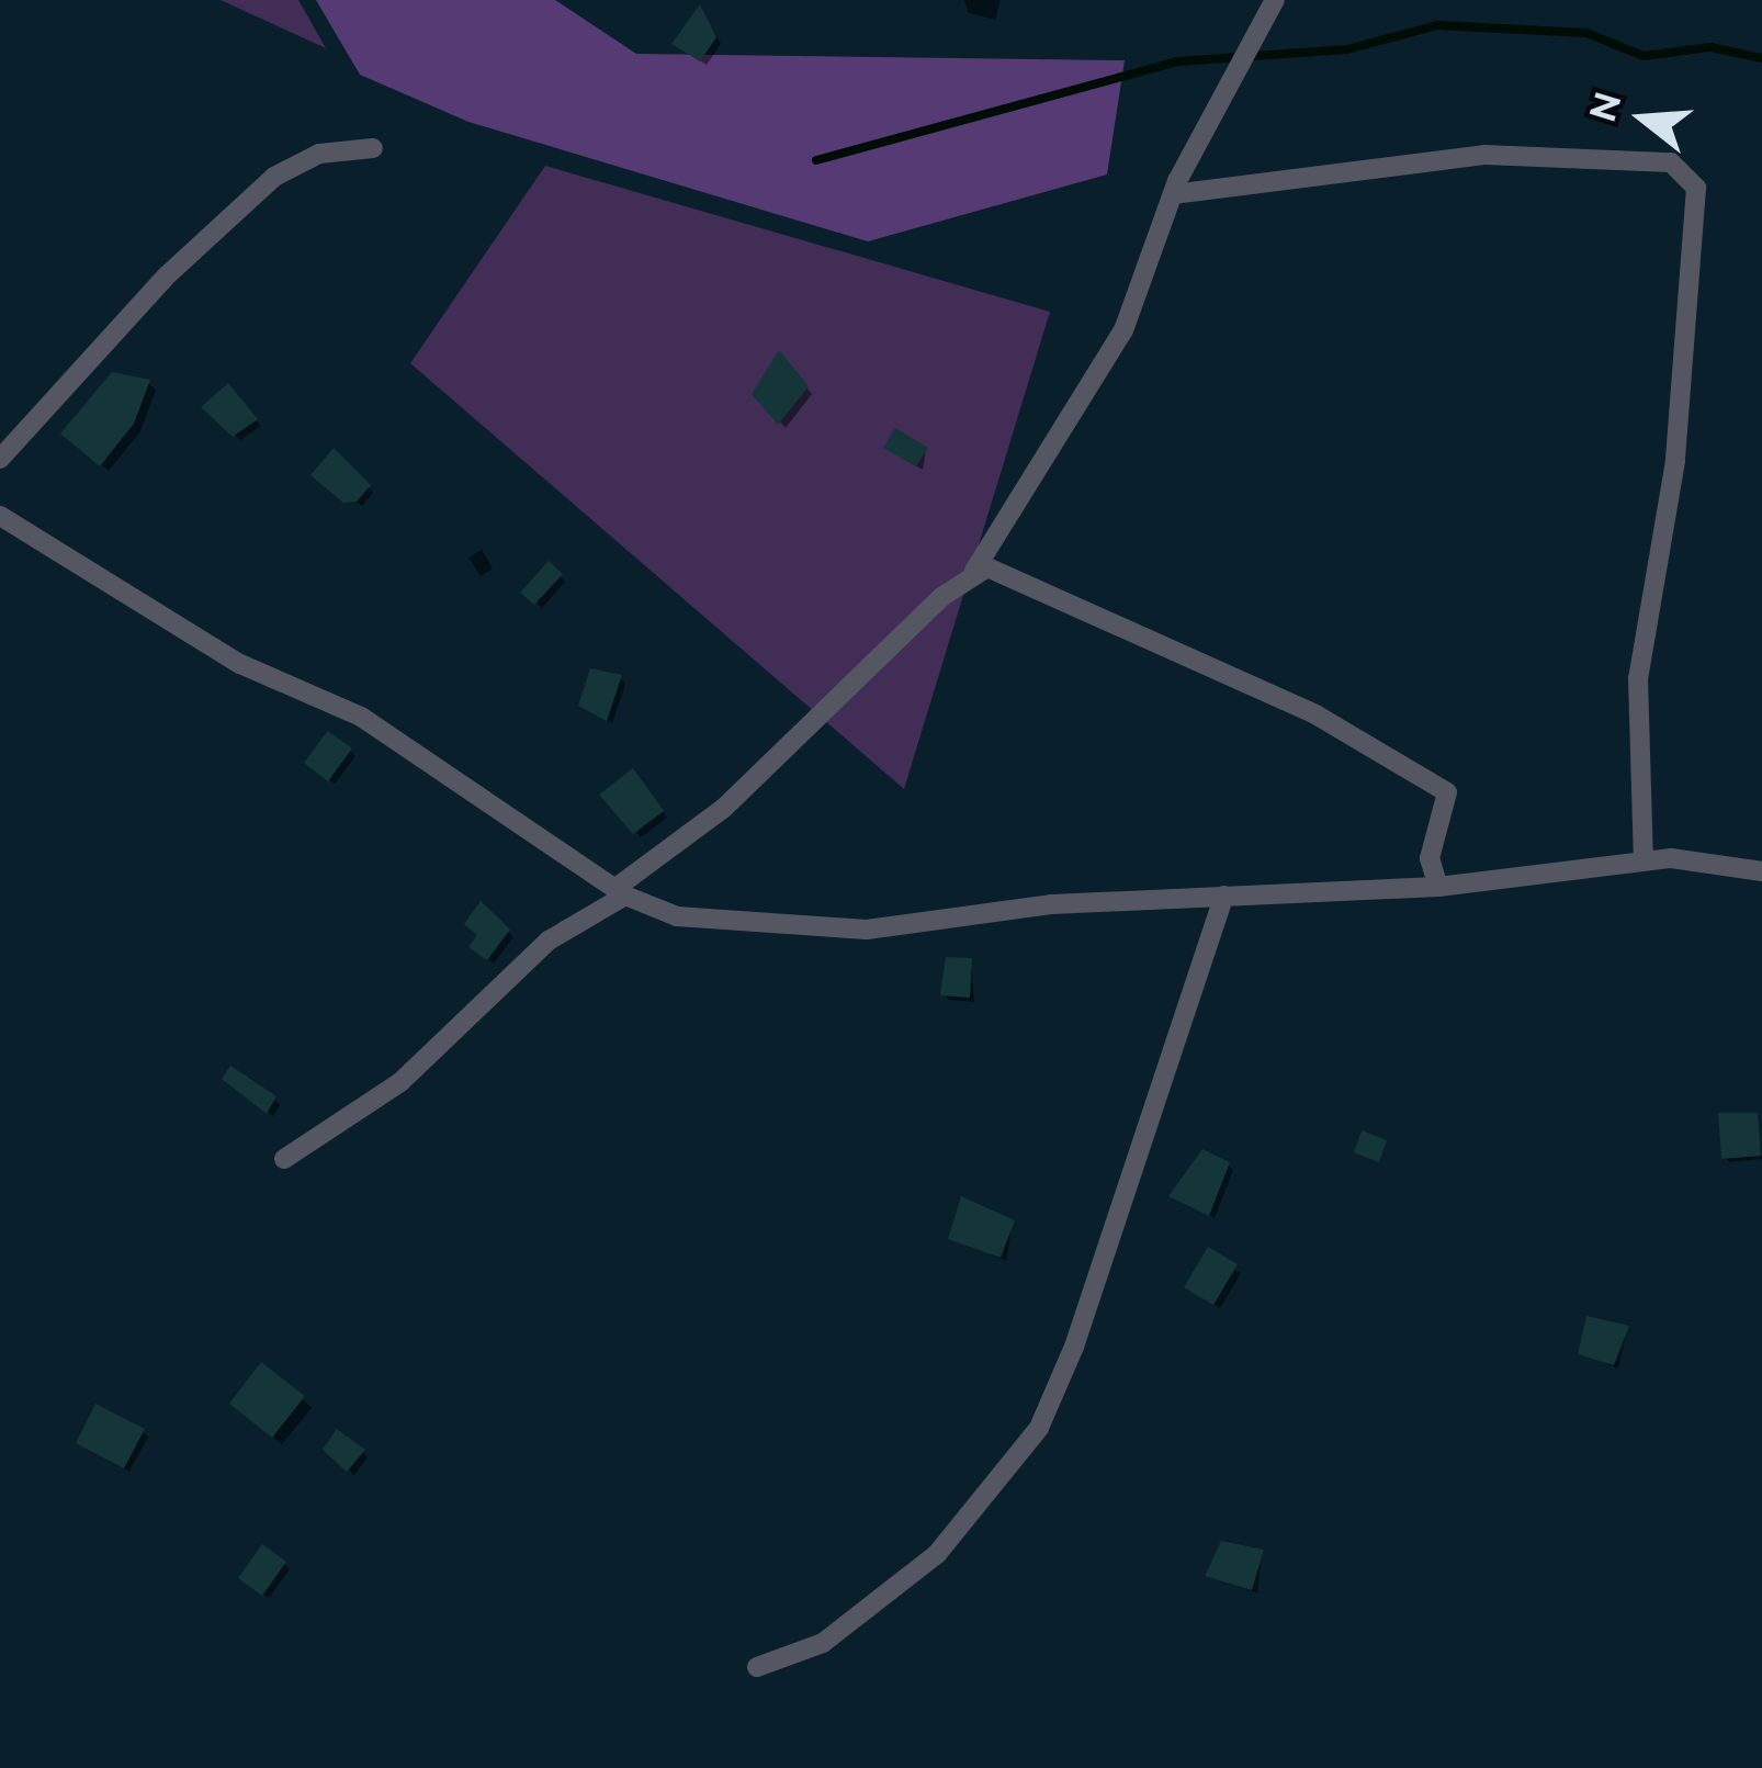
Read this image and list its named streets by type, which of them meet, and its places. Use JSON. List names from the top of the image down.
{
  "north": "left"
}
